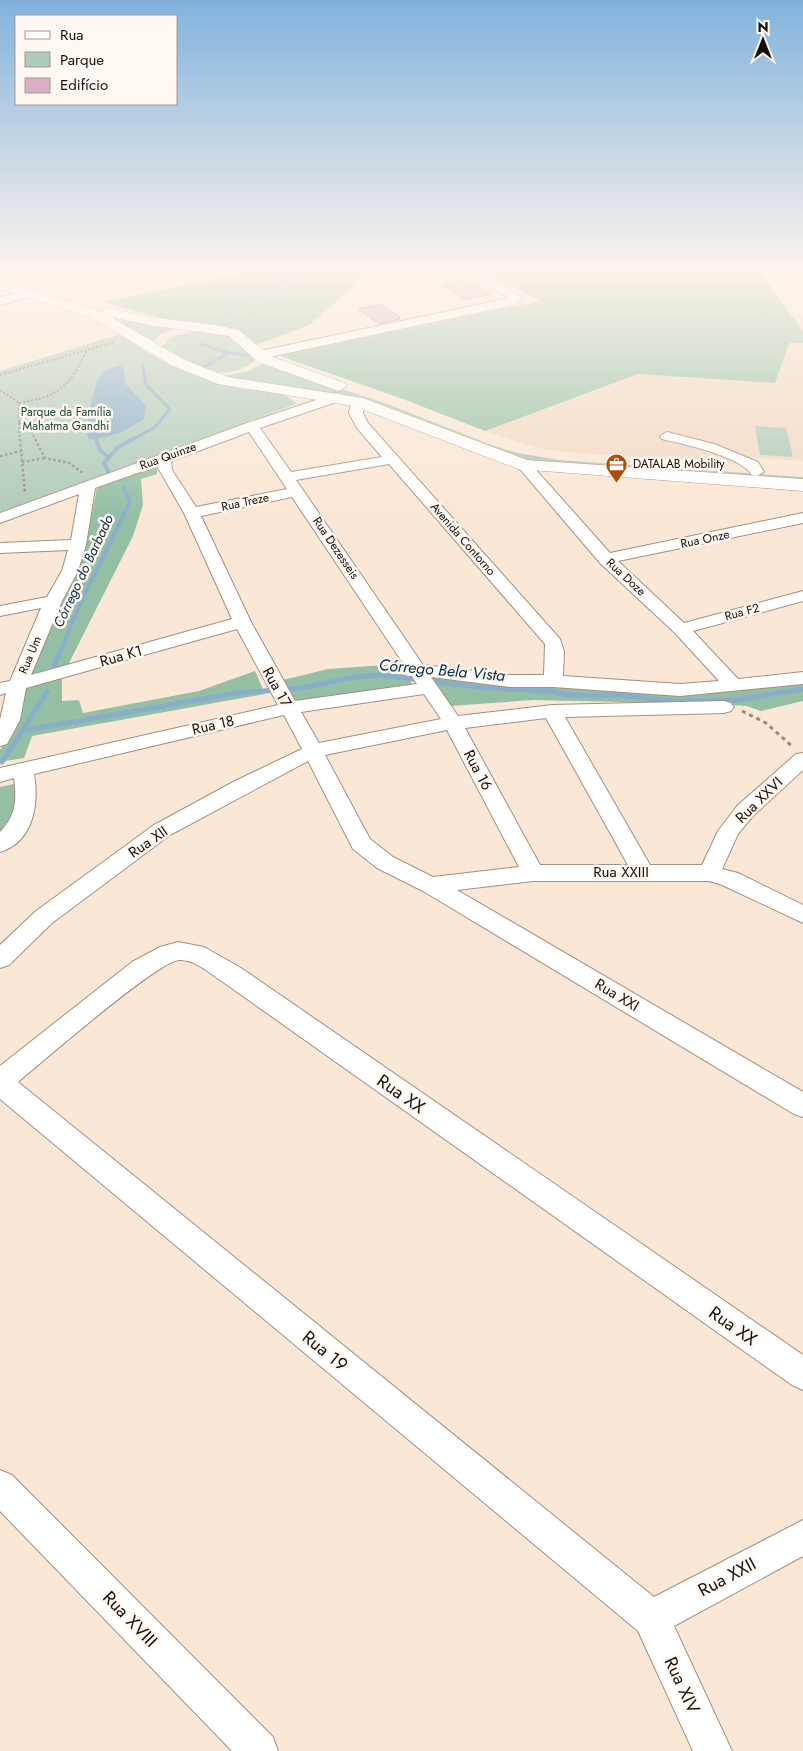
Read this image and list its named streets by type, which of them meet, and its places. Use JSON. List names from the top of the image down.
{
  "streets": {
    "street": [
      "Rua Quinze",
      "Rua Treze",
      "Avenida Contorno",
      "Rua Onze",
      "Rua Dezesseis",
      "Rua Doze",
      "Rua F2",
      "Rua Um",
      "Rua K1",
      "Rua 17",
      "Rua 18",
      "Rua 16",
      "Rua XXVI",
      "Rua XII",
      "Rua XXIII",
      "Rua XXI",
      "Rua XX",
      "Rua 19",
      "Rua XXII",
      "Rua XVIII",
      "Rua XIV"
    ]
  },
  "crossings": [
    ["Rua Quinze", "Rua Dezesseis"],
    ["Rua Quinze", "Rua Um"],
    ["Rua Quinze", "Rua 17"],
    ["Rua Treze", "Avenida Contorno"],
    ["Rua Treze", "Rua Dezesseis"],
    ["Rua Treze", "Rua 17"],
    ["Avenida Contorno", "Rua 18"],
    ["Rua Onze", "Rua Doze"],
    ["Rua Dezesseis", "Rua 18"],
    ["Rua Dezesseis", "Rua 16"],
    ["Rua Doze", "Rua F2"],
    ["Rua Doze", "Rua 18"],
    ["Rua Um", "Rua K1"],
    ["Rua K1", "Rua 17"],
    ["Rua 17", "Rua 18"],
    ["Rua 17", "Rua XII"],
    ["Rua 17", "Rua XXIII"],
    ["Rua 17", "Rua XXI"],
    ["Rua 18", "Rua 16"],
    ["Rua 16", "Rua XII"],
    ["Rua 16", "Rua XXIII"],
    ["Rua XXVI", "Rua XXIII"],
    ["Rua XXIII", "Rua XXI"],
    ["Rua XX", "Rua 19"],
    ["Rua 19", "Rua XXII"],
    ["Rua 19", "Rua XIV"],
    ["Rua XXII", "Rua XIV"]
  ],
  "water": ["Córrego do Barbado", "Córrego Bela Vista"],
  "parks": ["Parque da Família Mahatma Gandhi"],
  "places": {
    "office": ["DATALAB Mobility"]
  },
  "legend": ["Rua", "Parque", "Edifício"],
  "north": "top"
}
